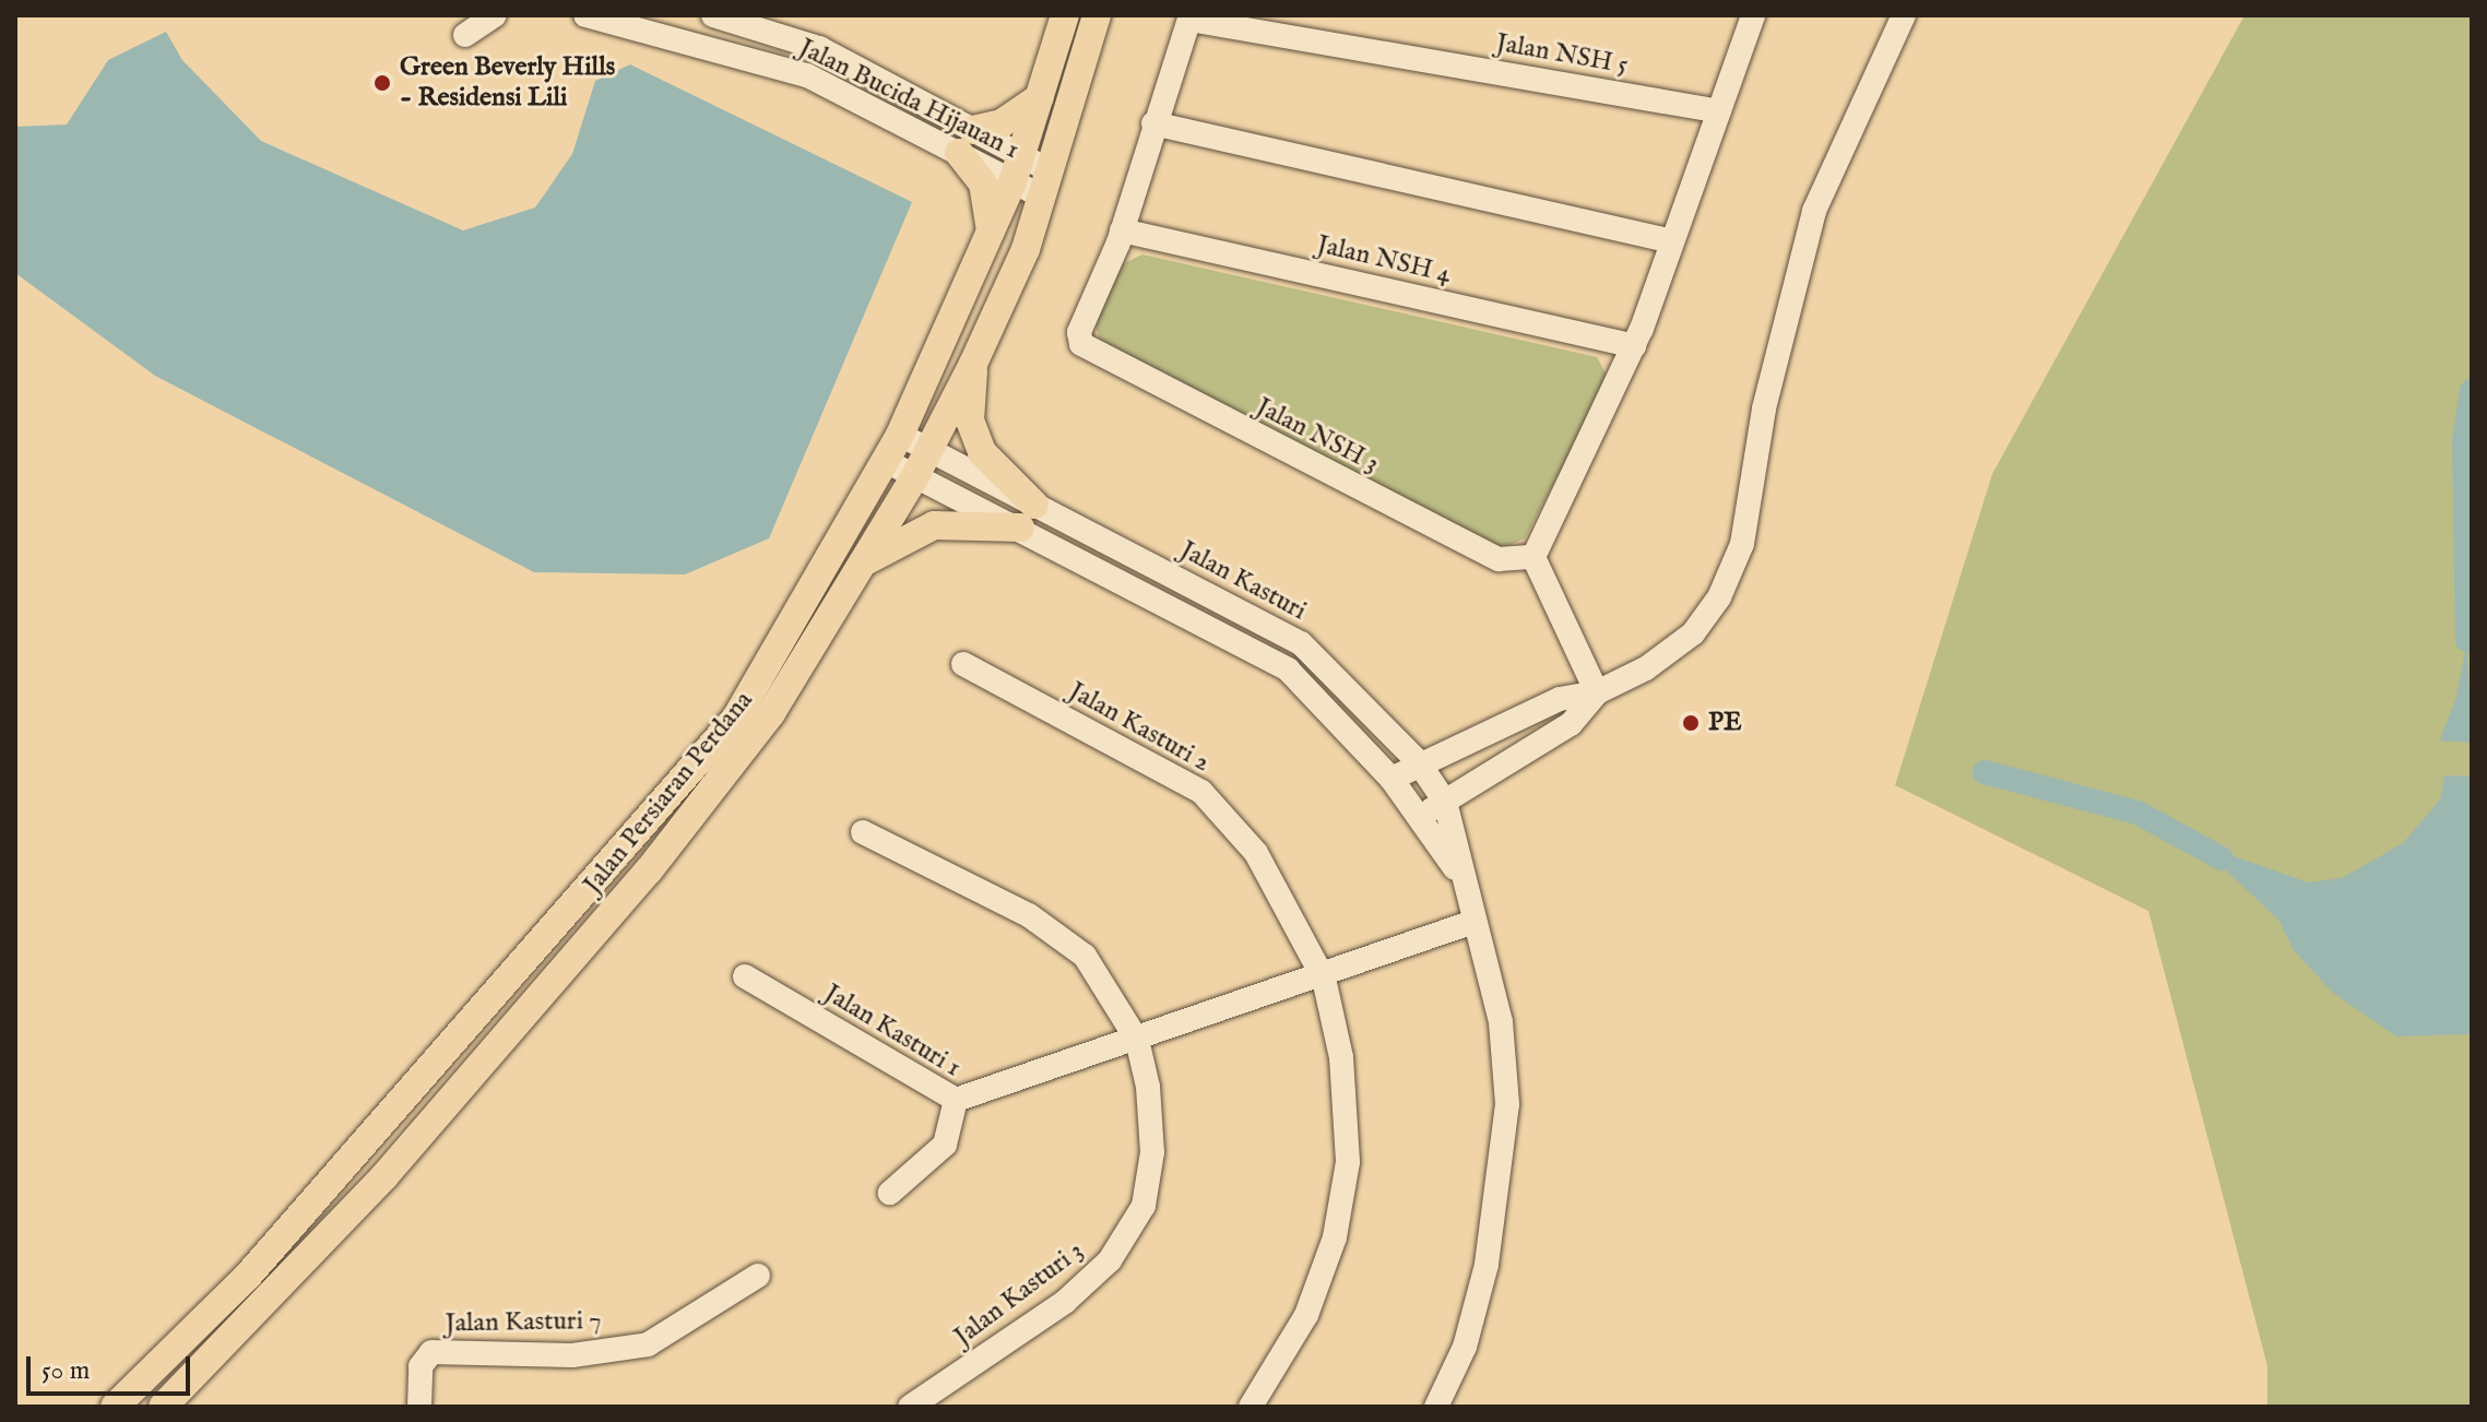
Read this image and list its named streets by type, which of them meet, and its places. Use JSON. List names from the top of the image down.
{
  "streets": {
    "main road": ["Jalan Persiaran Perdana"],
    "street": [
      "Jalan NSH 5",
      "Jalan Bucida Hijauan 1",
      "Jalan NSH 4",
      "Jalan NSH 3",
      "Jalan Kasturi",
      "Jalan Kasturi 2",
      "Jalan Kasturi 1",
      "Jalan Kasturi 3",
      "Jalan Kasturi 7"
    ]
  },
  "crossings": [
    ["Jalan Bucida Hijauan 1", "Jalan Persiaran Perdana"],
    ["Jalan NSH 4", "Jalan NSH 3"],
    ["Jalan Kasturi", "Jalan Persiaran Perdana"]
  ],
  "places": ["Green Beverly Hills - Residensi Lili", "PE"],
  "scale_bar": "50 m"
}
